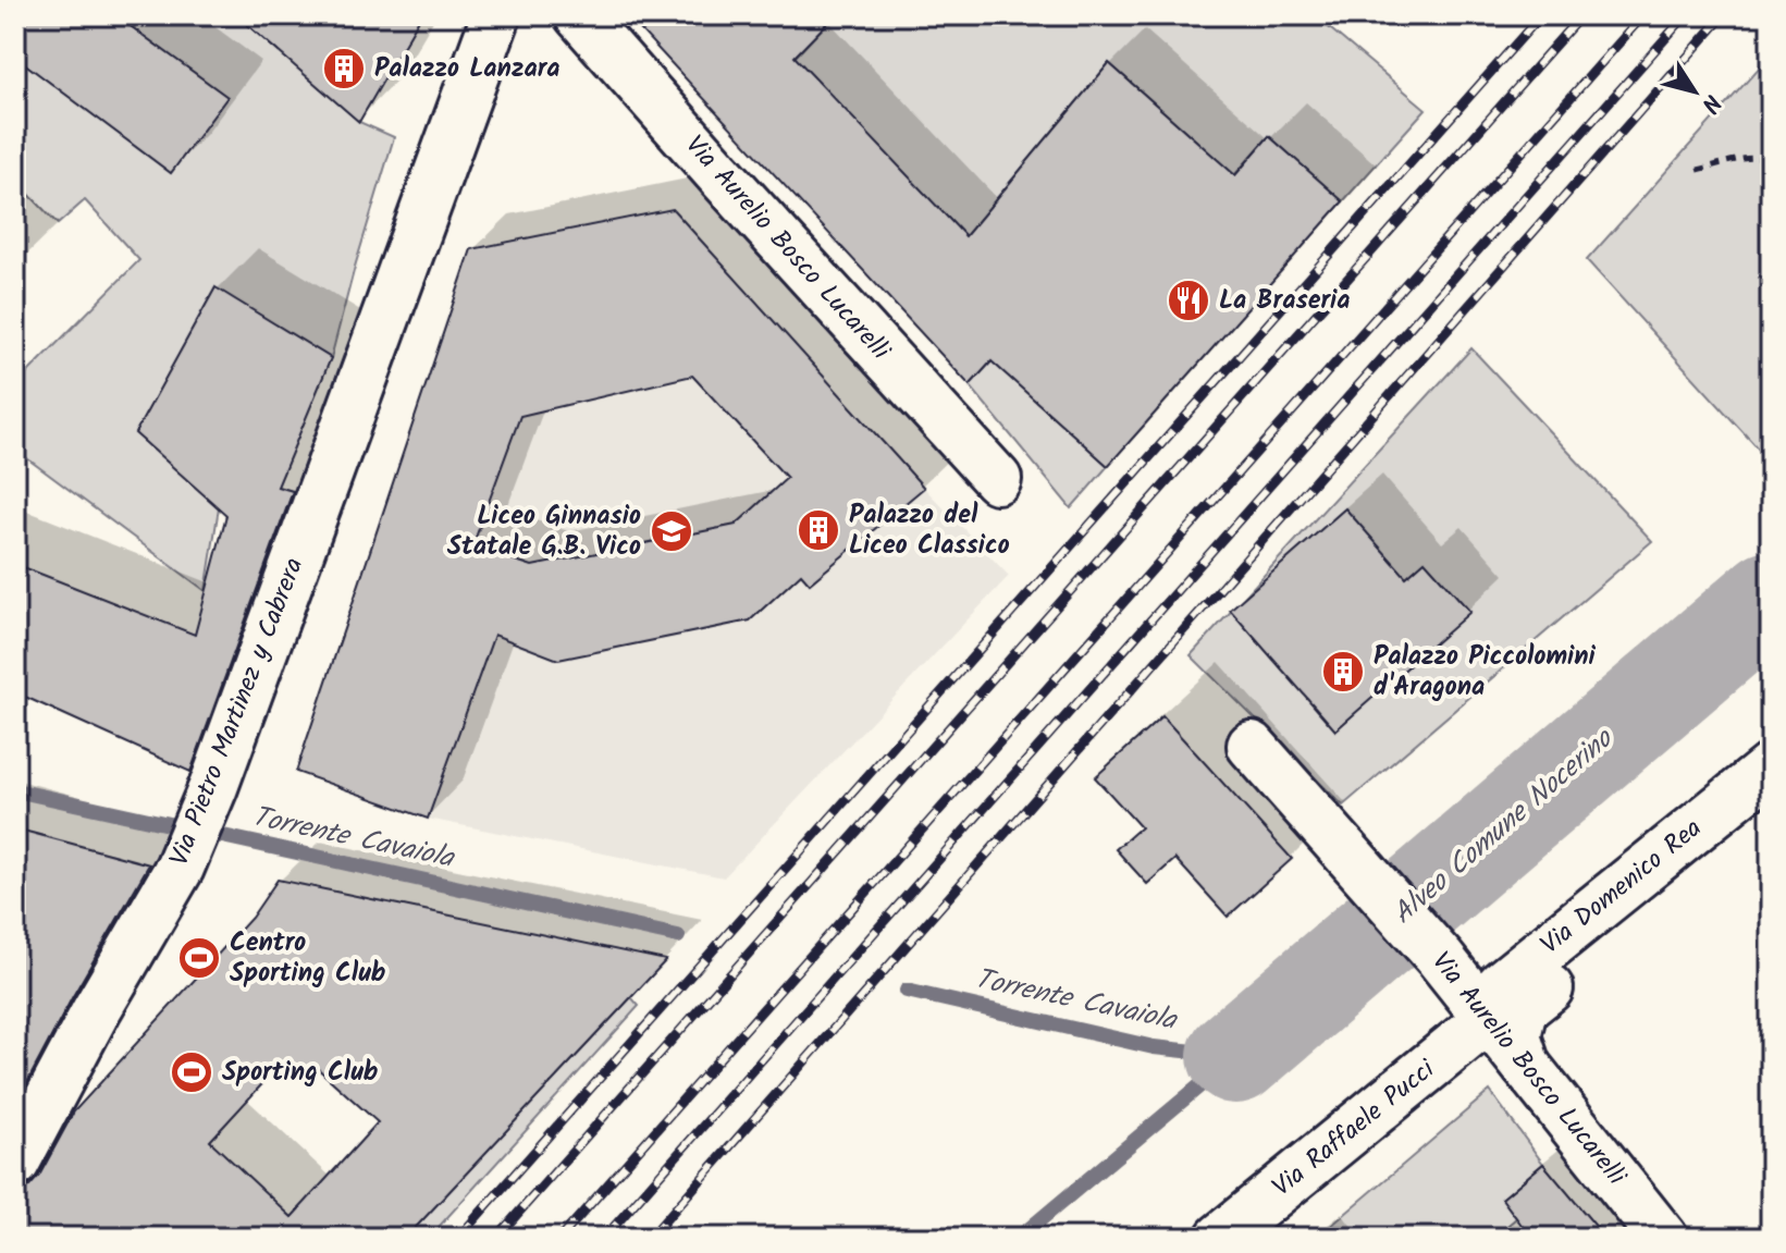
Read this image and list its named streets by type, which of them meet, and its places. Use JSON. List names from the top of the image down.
{
  "streets": {
    "street": [
      "Via Aurelio Bosco Lucarelli",
      "Via Pietro Martinez y Cabrera",
      "Via Domenico Rea",
      "Via Raffaele Pucci"
    ]
  },
  "crossings": [
    ["Via Aurelio Bosco Lucarelli", "Via Domenico Rea"],
    ["Via Aurelio Bosco Lucarelli", "Via Raffaele Pucci"],
    ["Via Domenico Rea", "Via Raffaele Pucci"]
  ],
  "water": ["Alveo Comune Nocerino", "Torrente Cavaiola"],
  "places": {
    "building": ["Palazzo Lanzara", "Palazzo del Liceo Classico", "Palazzo Piccolomini d'Aragona"],
    "restaurant": ["La Braseria"],
    "school or university": ["Liceo Ginnasio Statale G.B. Vico"],
    "sports": ["Centro Sporting Club", "Sporting Club"]
  },
  "north": "bottom right"
}
